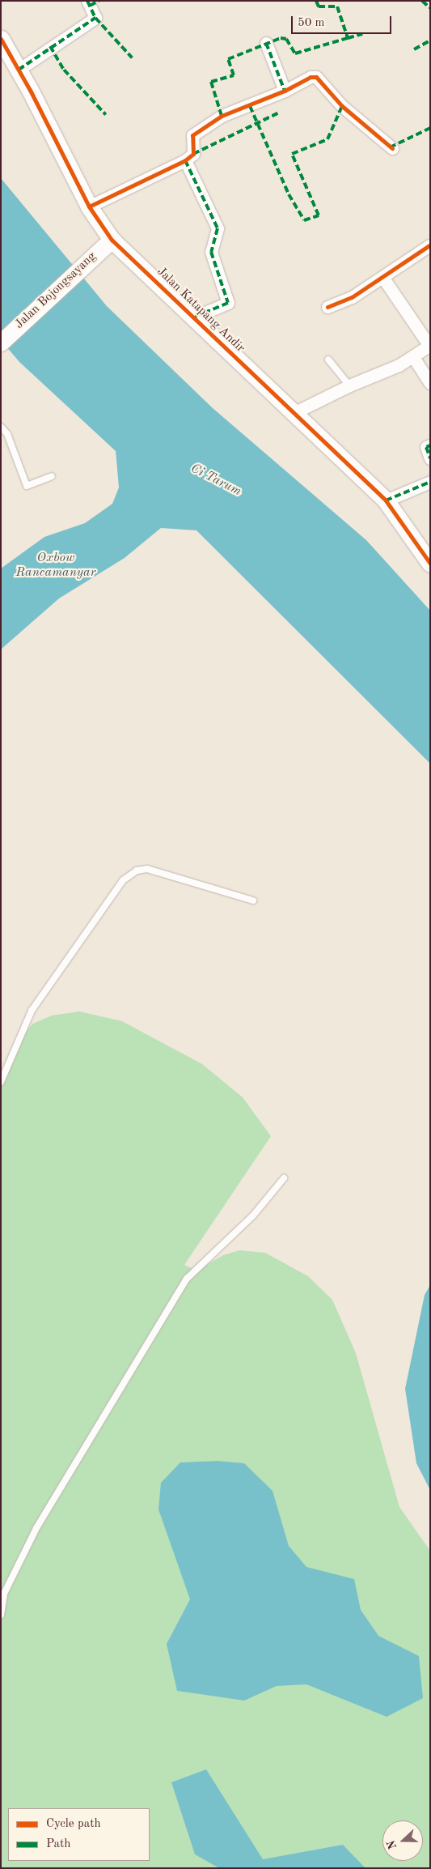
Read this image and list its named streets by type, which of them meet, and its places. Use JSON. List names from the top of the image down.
{
  "streets": {
    "street": ["Jalan Bojongsayang", "Jalan Katapang Andir"]
  },
  "crossings": [
    ["Jalan Bojongsayang", "Jalan Katapang Andir"]
  ],
  "water": ["Ci Tarum", "Oxbow Rancamanyar"],
  "legend": ["Cycle path", "Path"],
  "scale_bar": "50 m",
  "north": "left"
}
